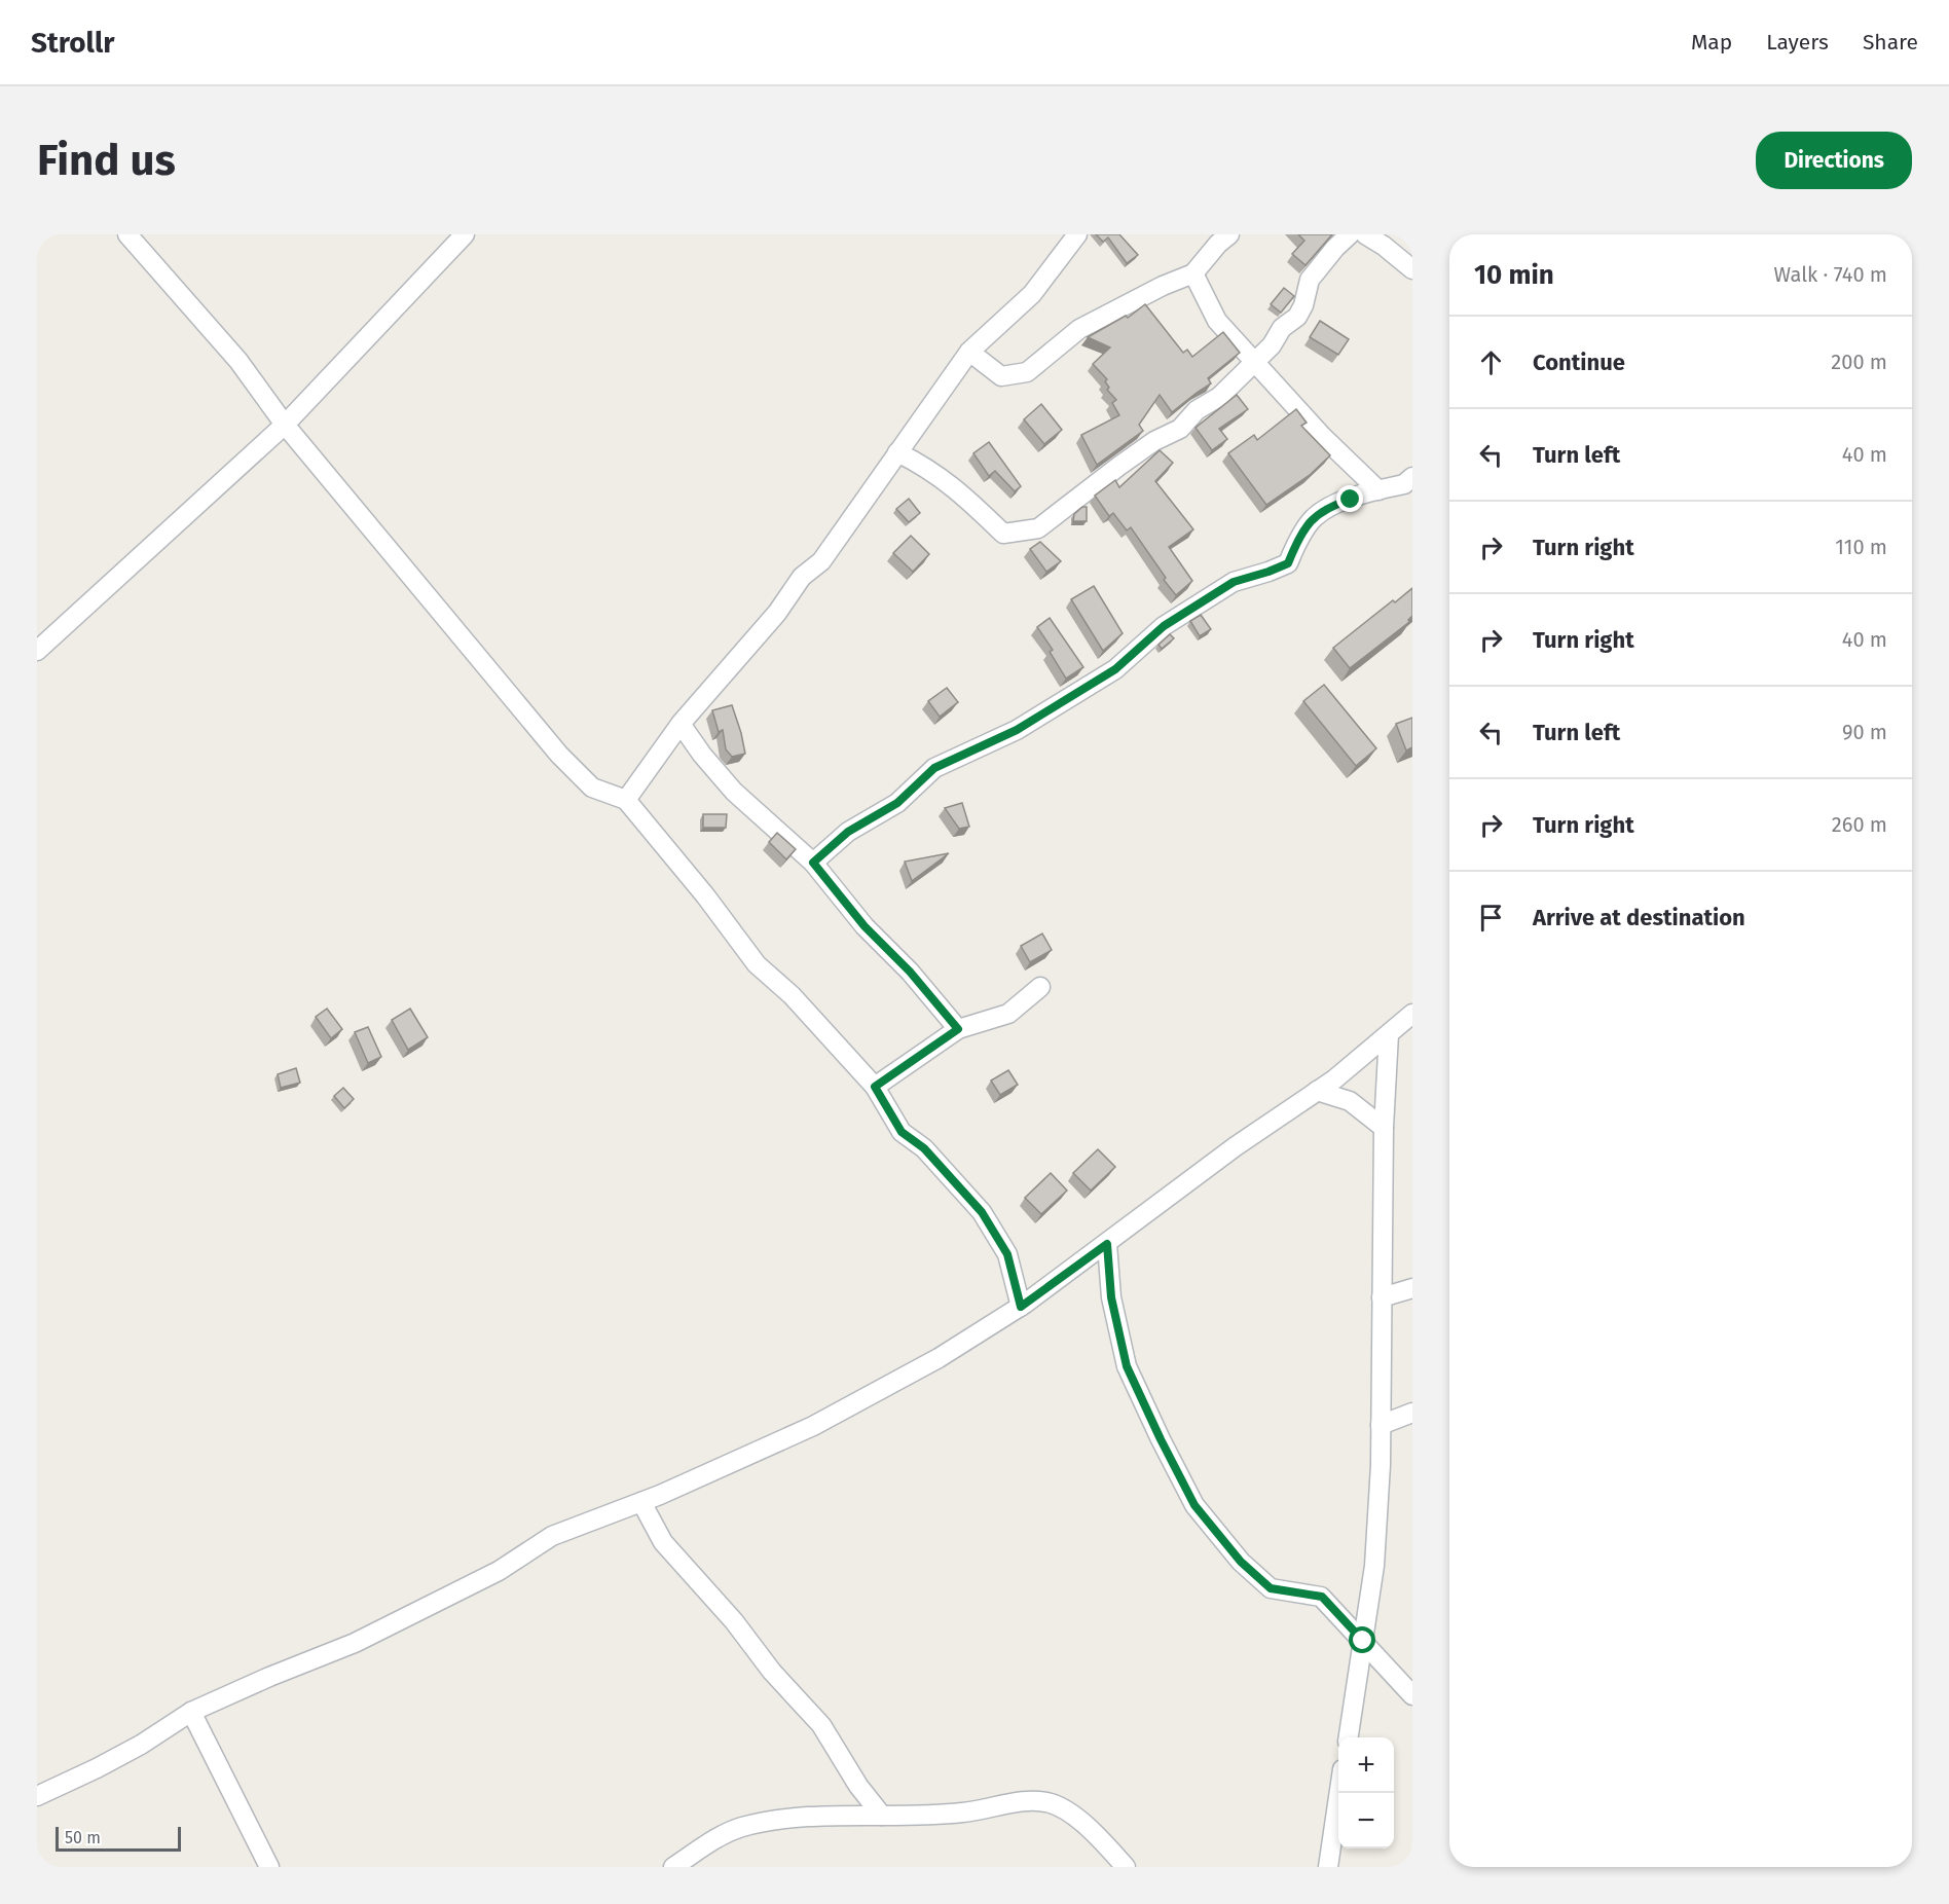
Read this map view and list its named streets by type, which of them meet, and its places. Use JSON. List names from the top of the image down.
{
  "scale_bar": "50 m",
  "page": {
    "header": "Strollr",
    "nav": ["Map", "Layers", "Share"],
    "buttons": "Directions",
    "title": "Find us",
    "heading": ["10 min", "Walk · 740 m"],
    "list": [
      ["Continue", "200 m"],
      ["Turn left", "40 m"],
      ["Turn right", "110 m"],
      ["Turn right", "40 m"],
      ["Turn left", "90 m"],
      ["Turn right", "260 m"],
      "Arrive at destination"
    ],
    "map_buttons": ["+", "−"],
    "scale": "50 m"
  }
}
